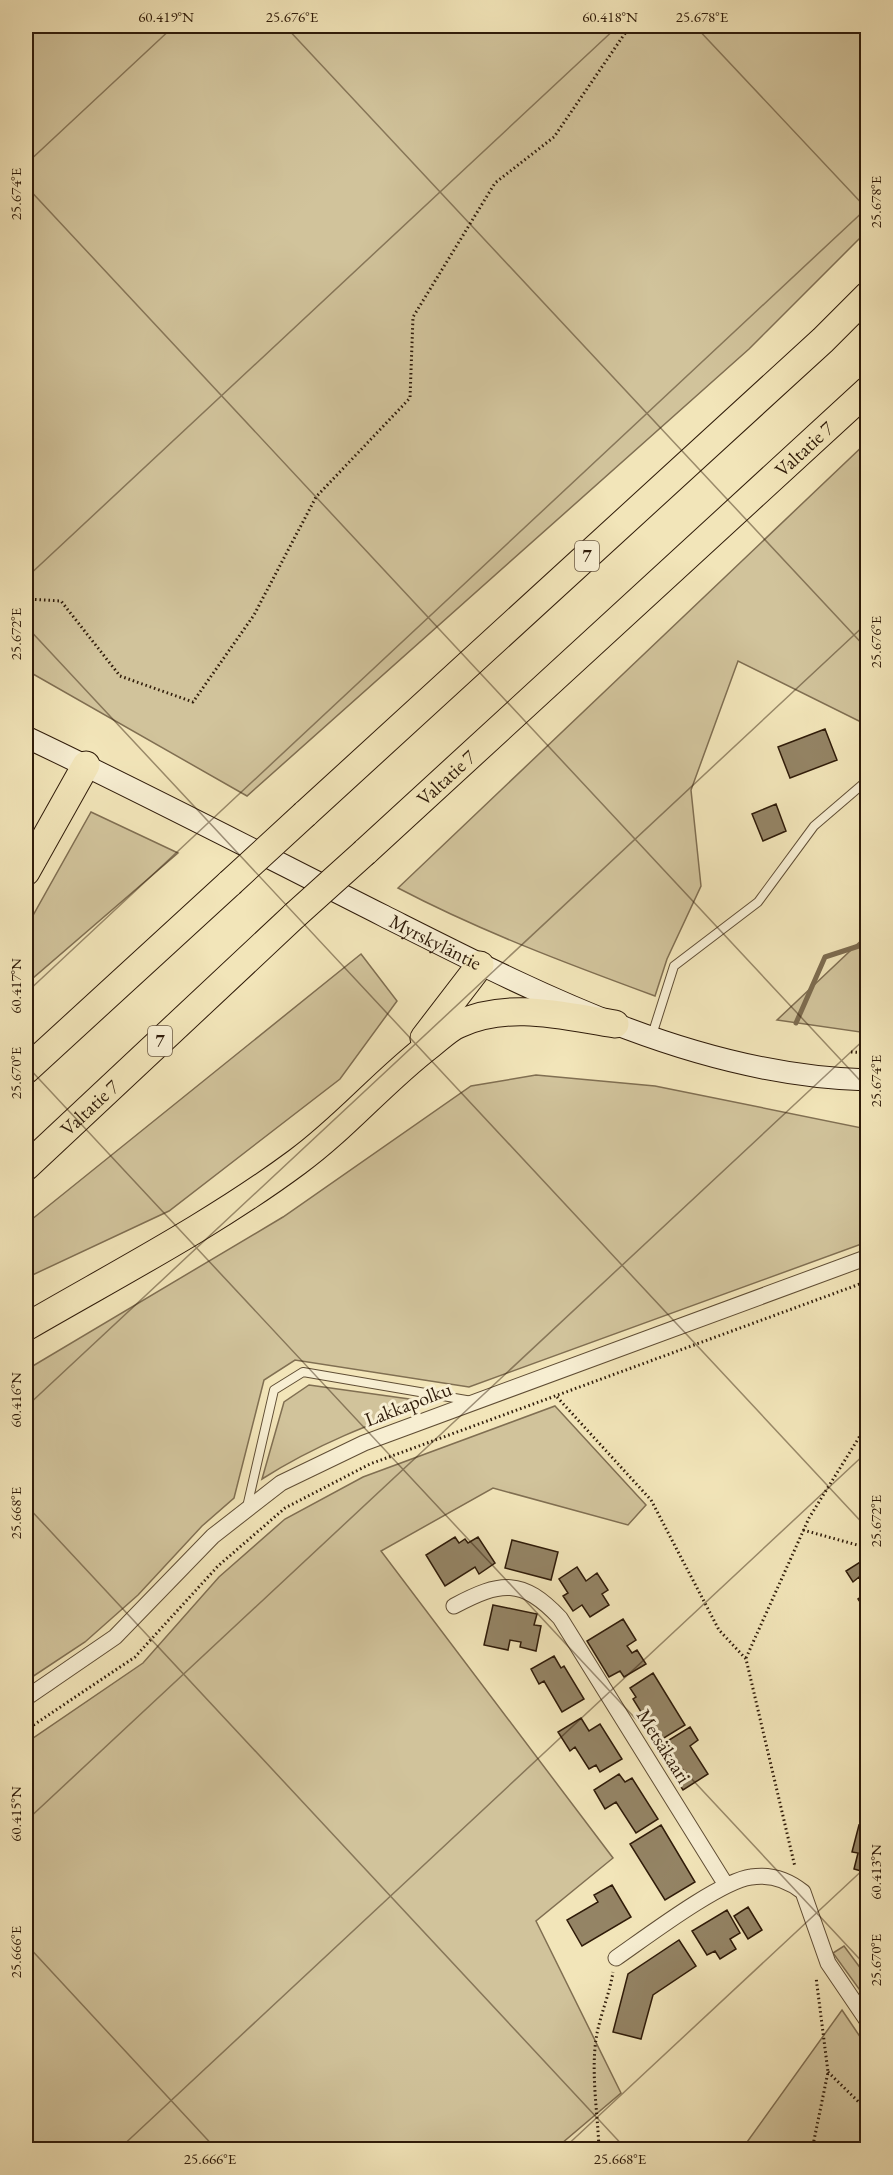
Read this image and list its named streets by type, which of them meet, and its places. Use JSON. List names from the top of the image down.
{
  "streets": {
    "highway": ["Valtatie 7", "7"],
    "street": ["Myrskyläntie", "Lakkapolku", "Metsäkaari"]
  },
  "coordinates": [
    "60.419°N",
    "25.676°E",
    "60.418°N",
    "25.678°E",
    "25.674°E",
    "25.672°E",
    "60.417°N",
    "25.670°E",
    "60.416°N",
    "25.668°E",
    "60.415°N",
    "60.413°N",
    "25.666°E"
  ]
}
